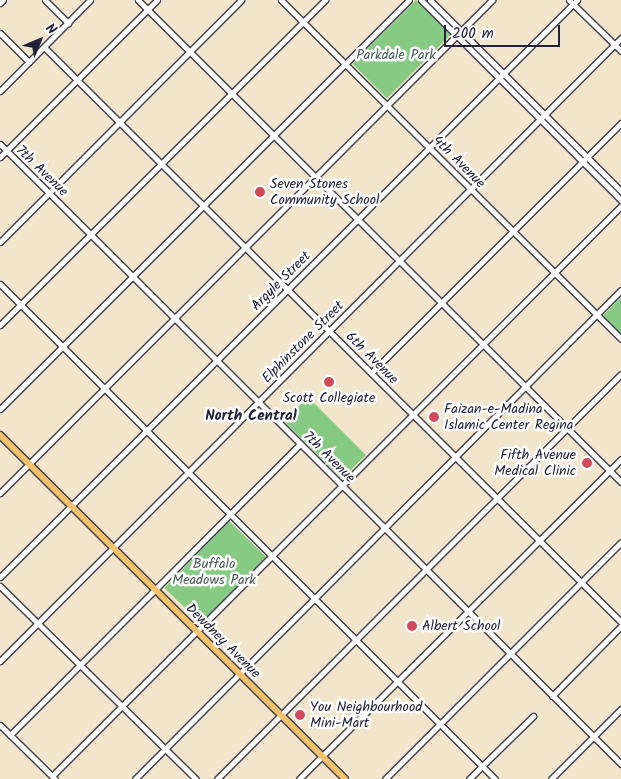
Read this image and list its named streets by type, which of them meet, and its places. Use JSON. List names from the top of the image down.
{
  "streets": {
    "main road": ["Dewdney Avenue"],
    "street": [
      "4th Avenue",
      "7th Avenue",
      "Argyle Street",
      "Elphinstone Street",
      "6th Avenue"
    ]
  },
  "crossings": [
    ["4th Avenue", "Argyle Street"],
    ["4th Avenue", "Elphinstone Street"],
    ["7th Avenue", "Argyle Street"],
    ["7th Avenue", "Elphinstone Street"],
    ["Argyle Street", "6th Avenue"],
    ["Argyle Street", "Dewdney Avenue"],
    ["Elphinstone Street", "6th Avenue"],
    ["Elphinstone Street", "Dewdney Avenue"]
  ],
  "districts": ["North Central"],
  "parks": ["Parkdale Park", "Buffalo Meadows Park"],
  "places": [
    "Seven Stones Community School",
    "Scott Collegiate",
    "Faizan-e-Madina Islamic Center Regina",
    "Fifth Avenue Medical Clinic",
    "Albert School",
    "You Neighbourhood Mini-Mart"
  ],
  "scale_bar": "200 m",
  "north": "top right"
}
